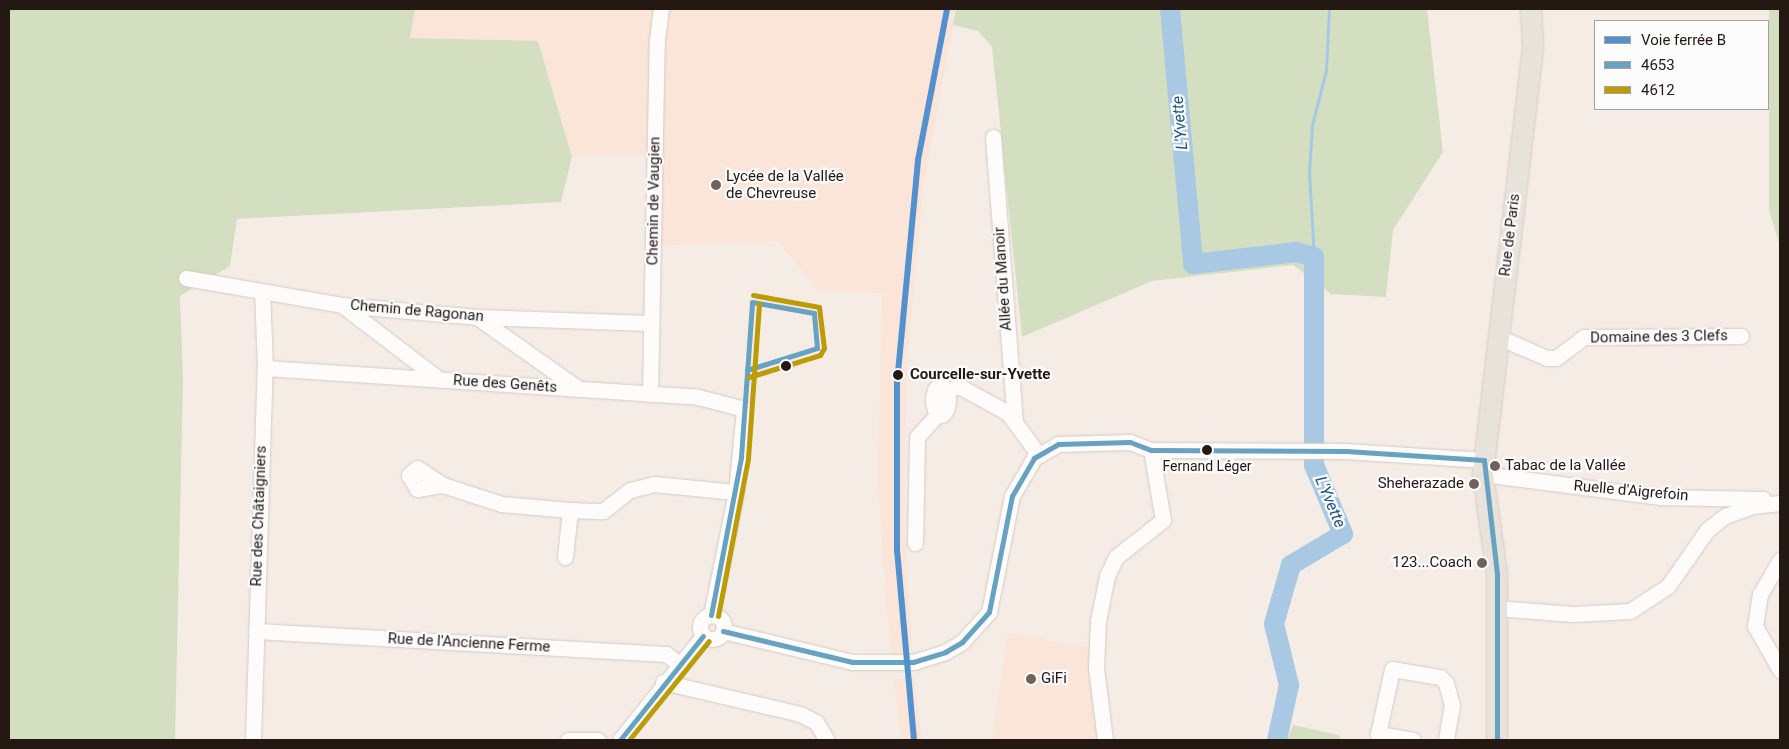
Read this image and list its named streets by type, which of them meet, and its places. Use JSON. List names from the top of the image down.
{
  "streets": {
    "main road": ["Rue de Paris"],
    "street": [
      "Chemin de Vaugien",
      "Allée du Manoir",
      "Chemin de Ragonan",
      "Domaine des 3 Clefs",
      "Rue des Genêts",
      "Ruelle d'Aigrefoin",
      "Rue des Châtaigniers",
      "Rue de l'Ancienne Ferme"
    ]
  },
  "crossings": [
    ["Chemin de Vaugien", "Chemin de Ragonan"],
    ["Chemin de Vaugien", "Rue des Genêts"],
    ["Rue de Paris", "Domaine des 3 Clefs"],
    ["Rue de Paris", "Ruelle d'Aigrefoin"],
    ["Chemin de Ragonan", "Rue des Châtaigniers"],
    ["Rue des Genêts", "Rue des Châtaigniers"],
    ["Rue des Châtaigniers", "Rue de l'Ancienne Ferme"]
  ],
  "water": ["L'Yvette"],
  "places": [
    "Lycée de la Vallée de Chevreuse",
    "Courcelle-sur-Yvette",
    "Fernand Léger",
    "Tabac de la Vallée",
    "Sheherazade",
    "123...Coach",
    "GiFi"
  ],
  "lines": ["rail line B", "transit line 4612", "transit line 4653"],
  "legend": ["Voie ferrée B", "4653", "4612"]
}
